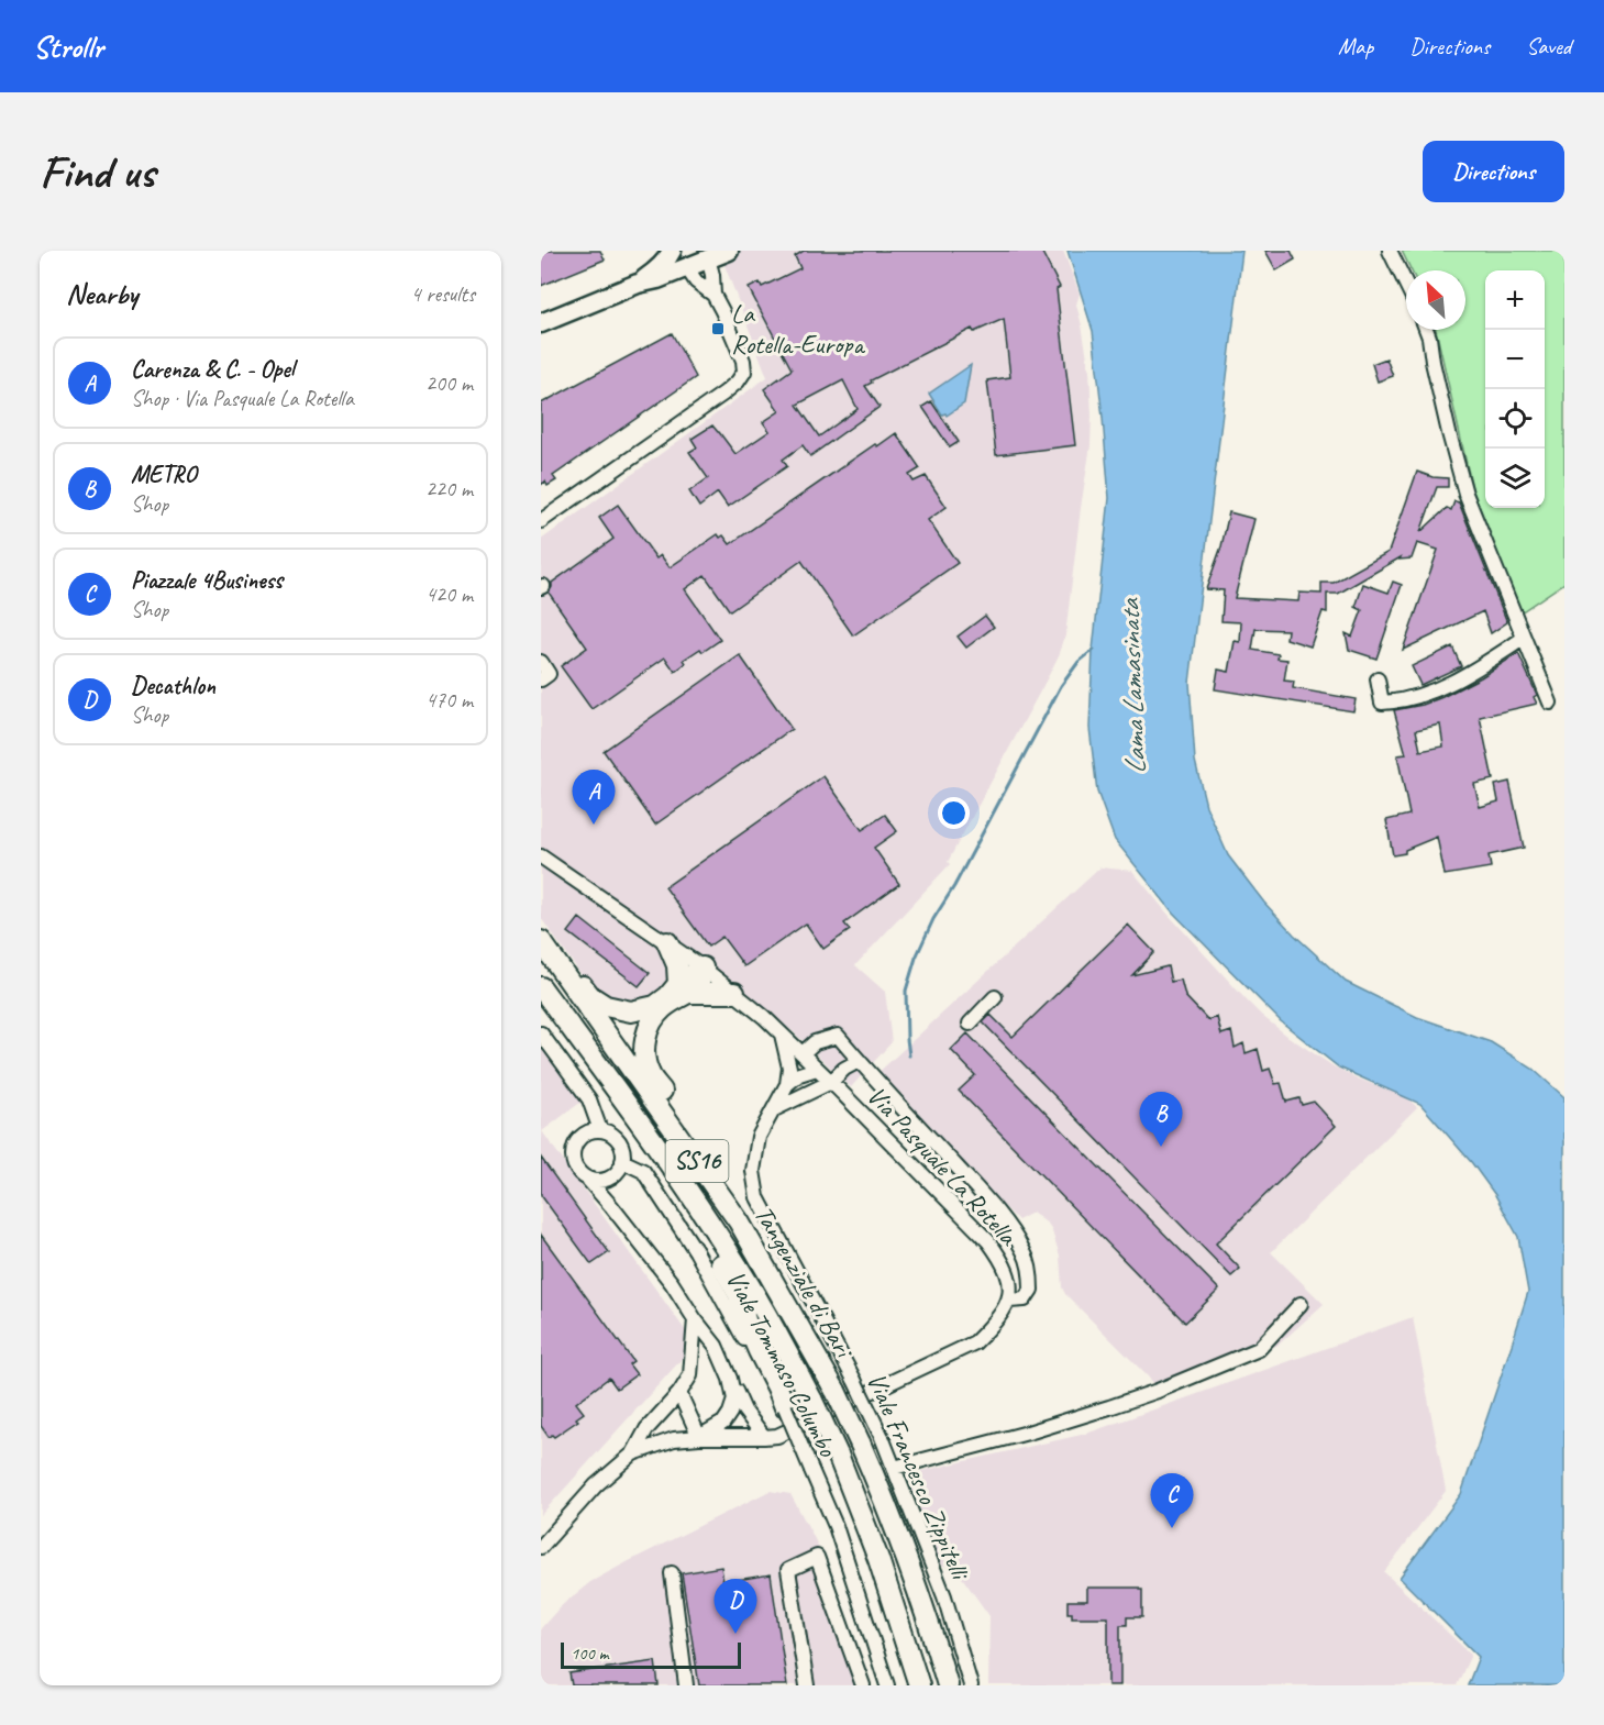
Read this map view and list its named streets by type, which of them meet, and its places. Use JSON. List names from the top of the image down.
{
  "streets": {
    "highway": ["SS16", "Tangenziale di Bari"],
    "street": ["Via Pasquale La Rotella", "Viale Tommaso Columbo", "Viale Francesco Zippitelli"]
  },
  "water": ["Lama Lamasinata"],
  "places": {
    "transit": ["La Rotella-Europa"]
  },
  "scale_bar": "100 m",
  "north": "top left",
  "page": {
    "header": "Strollr",
    "nav": ["Map", "Directions", "Saved"],
    "buttons": "Directions",
    "title": "Find us",
    "heading": ["Nearby", "4 results"],
    "map_buttons": ["+", "−"],
    "list": [
      {
        "mark": "A",
        "name": "Carenza & C. - Opel",
        "note": "Shop · Via Pasquale La Rotella",
        "value": "200 m"
      },
      {
        "mark": "B",
        "name": "METRO",
        "note": "Shop",
        "value": "220 m"
      },
      {
        "mark": "C",
        "name": "Piazzale 4Business",
        "note": "Shop",
        "value": "420 m"
      },
      {
        "mark": "D",
        "name": "Decathlon",
        "note": "Shop",
        "value": "470 m"
      }
    ],
    "pins": [
      "A",
      "B",
      "C",
      "D"
    ],
    "scale": "100 m"
  }
}
